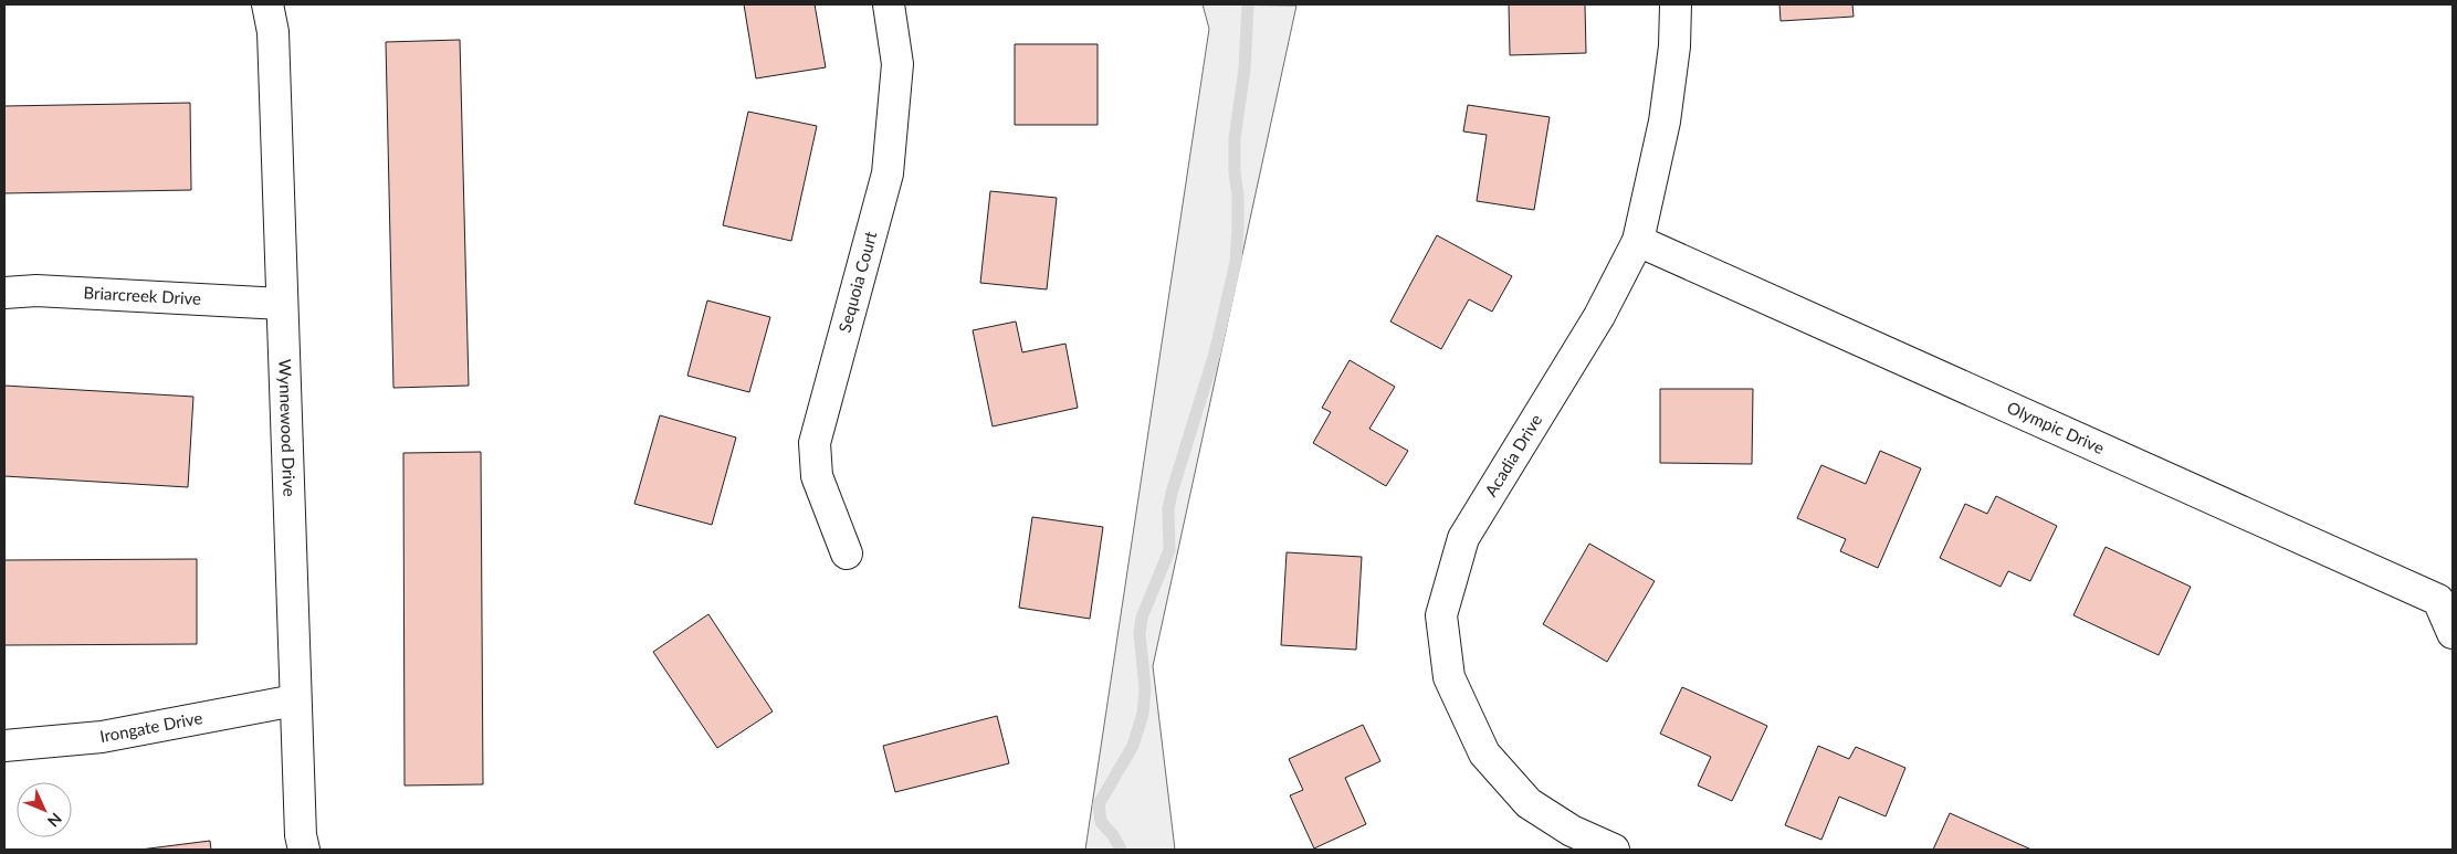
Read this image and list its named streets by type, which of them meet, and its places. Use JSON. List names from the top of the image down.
{
  "streets": {
    "street": [
      "Sequoia Court",
      "Briarcreek Drive",
      "Wynnewood Drive",
      "Olympic Drive",
      "Acadia Drive",
      "Irongate Drive"
    ]
  },
  "crossings": [
    ["Briarcreek Drive", "Wynnewood Drive"],
    ["Wynnewood Drive", "Irongate Drive"],
    ["Olympic Drive", "Acadia Drive"]
  ],
  "north": "bottom right"
}
